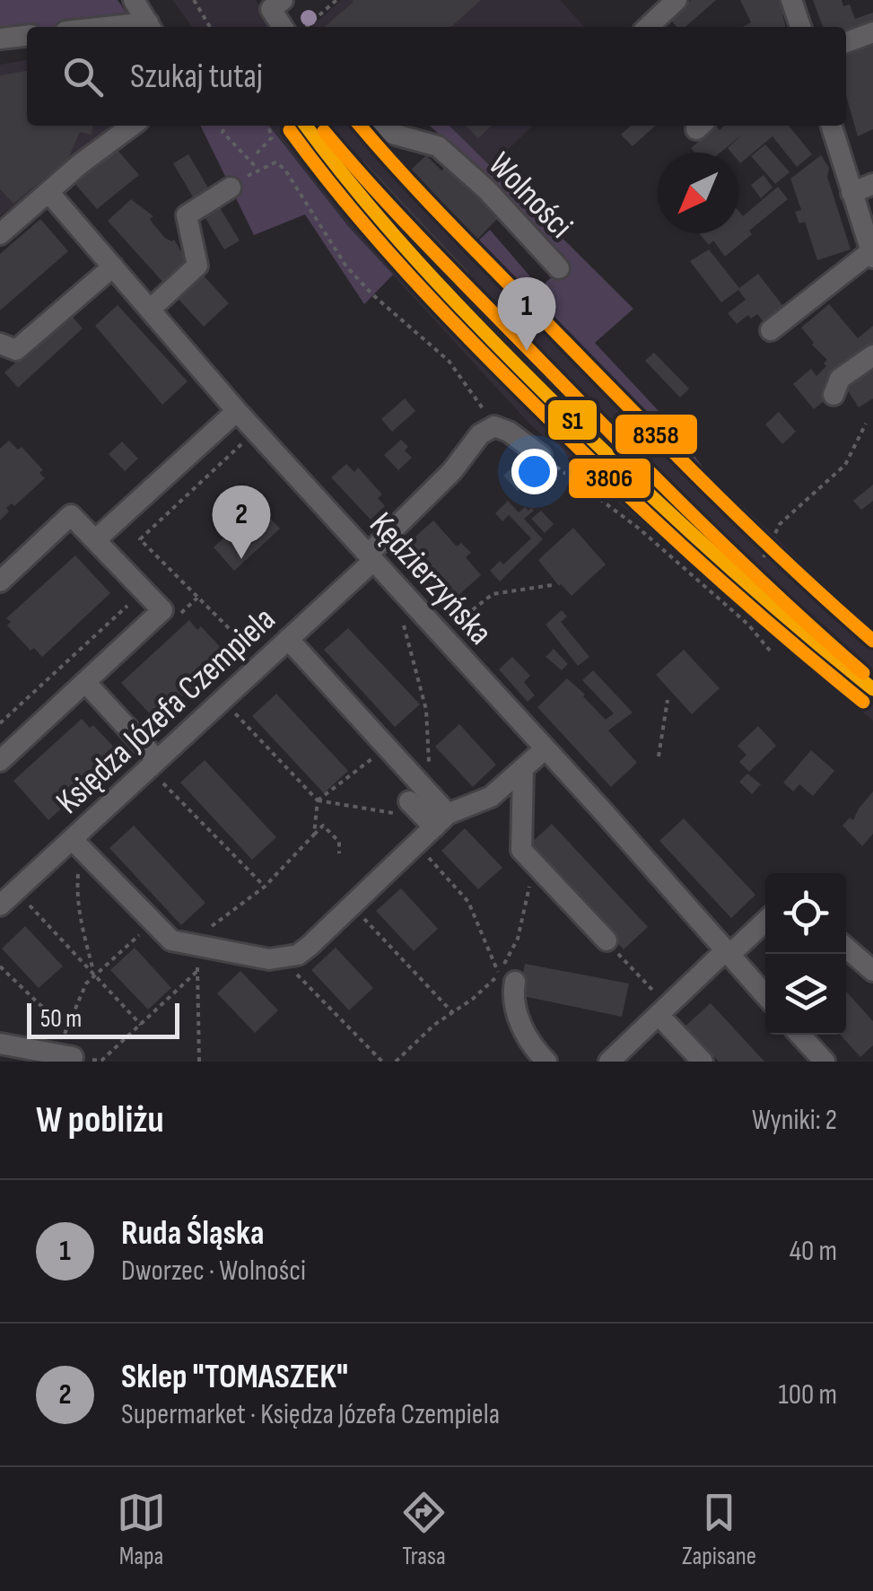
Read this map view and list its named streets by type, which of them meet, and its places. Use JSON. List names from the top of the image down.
{
  "streets": {
    "street": ["Wolności", "Kędzierzyńska", "Księdza Józefa Czempiela"]
  },
  "crossings": [
    ["Kędzierzyńska", "Księdza Józefa Czempiela"]
  ],
  "lines": ["transit line S1", "transit line 8358", "transit line 3806"],
  "scale_bar": "50 m",
  "north": "bottom left",
  "page": {
    "search": "Szukaj tutaj",
    "pins": ["1", "2"],
    "scale": "50 m",
    "heading": ["W pobliżu", "Wyniki: 2"],
    "list": [
      {
        "mark": "1",
        "name": "Ruda Śląska",
        "note": "Dworzec · Wolności",
        "value": "40 m"
      },
      {
        "mark": "2",
        "name": "Sklep \"TOMASZEK\"",
        "note": "Supermarket · Księdza Józefa Czempiela",
        "value": "100 m"
      }
    ],
    "nav": ["Mapa", "Trasa", "Zapisane"]
  }
}
